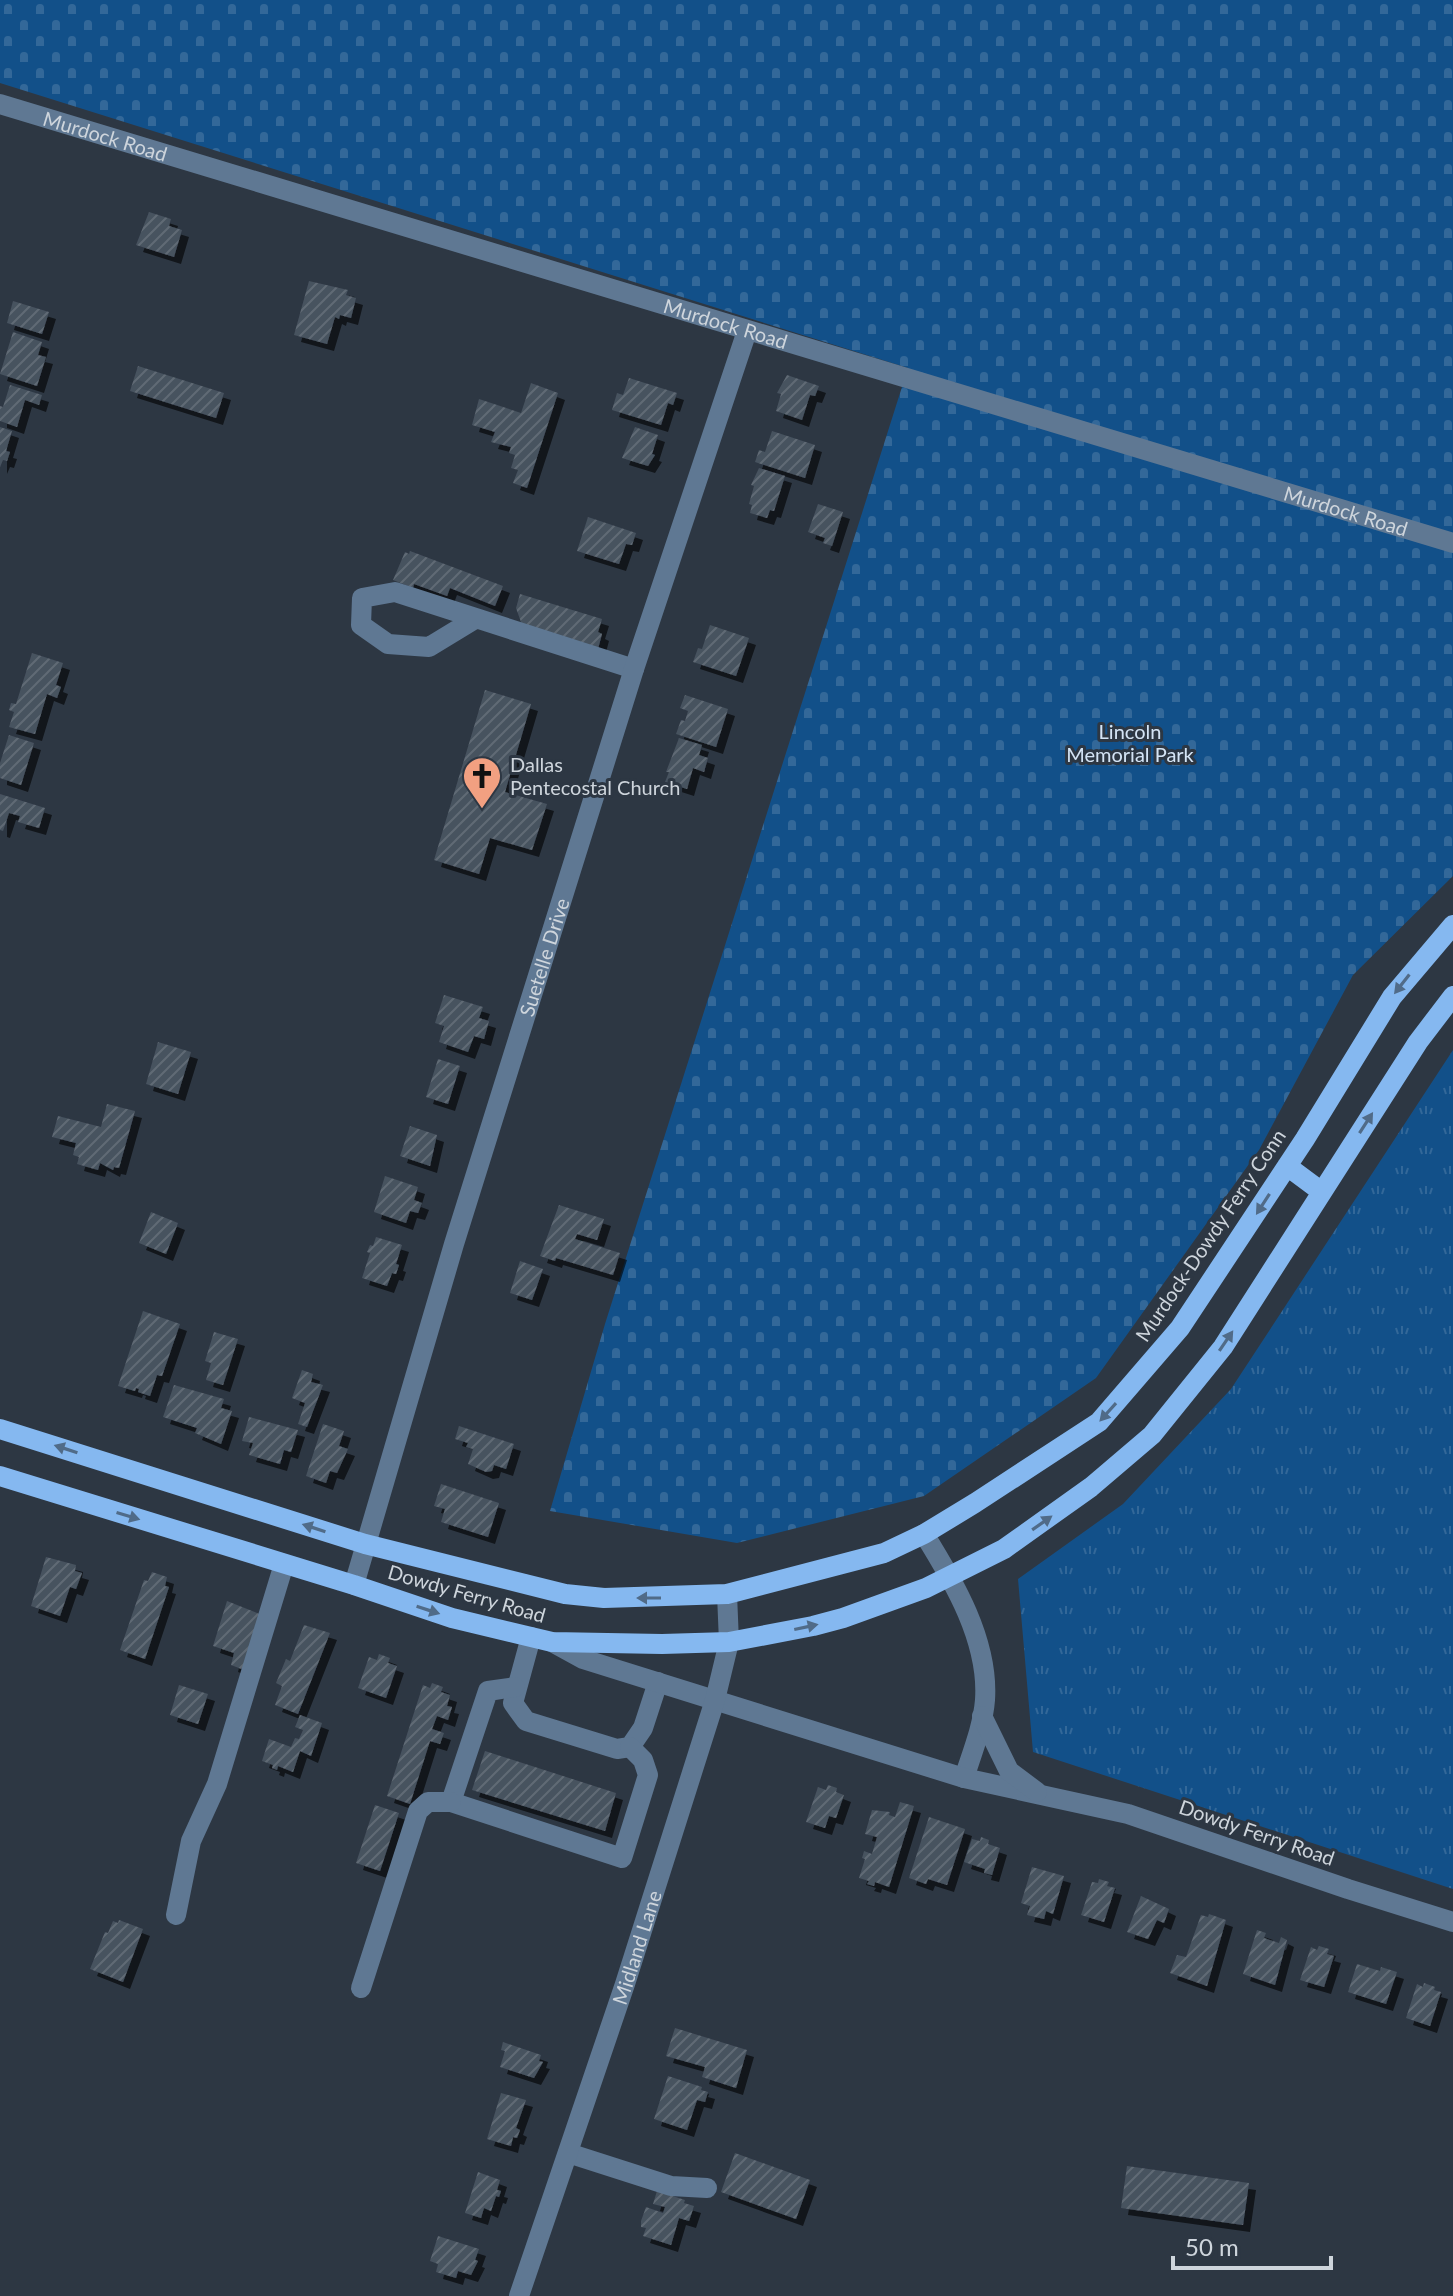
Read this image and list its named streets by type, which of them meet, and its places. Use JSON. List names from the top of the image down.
{
  "streets": {
    "main road": ["Murdock-Dowdy Ferry Conn", "Dowdy Ferry Road"],
    "street": ["Murdock Road", "Suetelle Drive", "Midland Lane"]
  },
  "crossings": [
    ["Murdock Road", "Suetelle Drive"],
    ["Suetelle Drive", "Dowdy Ferry Road"],
    ["Murdock-Dowdy Ferry Conn", "Dowdy Ferry Road"],
    ["Murdock-Dowdy Ferry Conn", "Midland Lane"],
    ["Dowdy Ferry Road", "Midland Lane"]
  ],
  "parks": ["Lincoln Memorial Park"],
  "places": {
    "church": ["Dallas Pentecostal Church"]
  },
  "scale_bar": "50 m"
}
